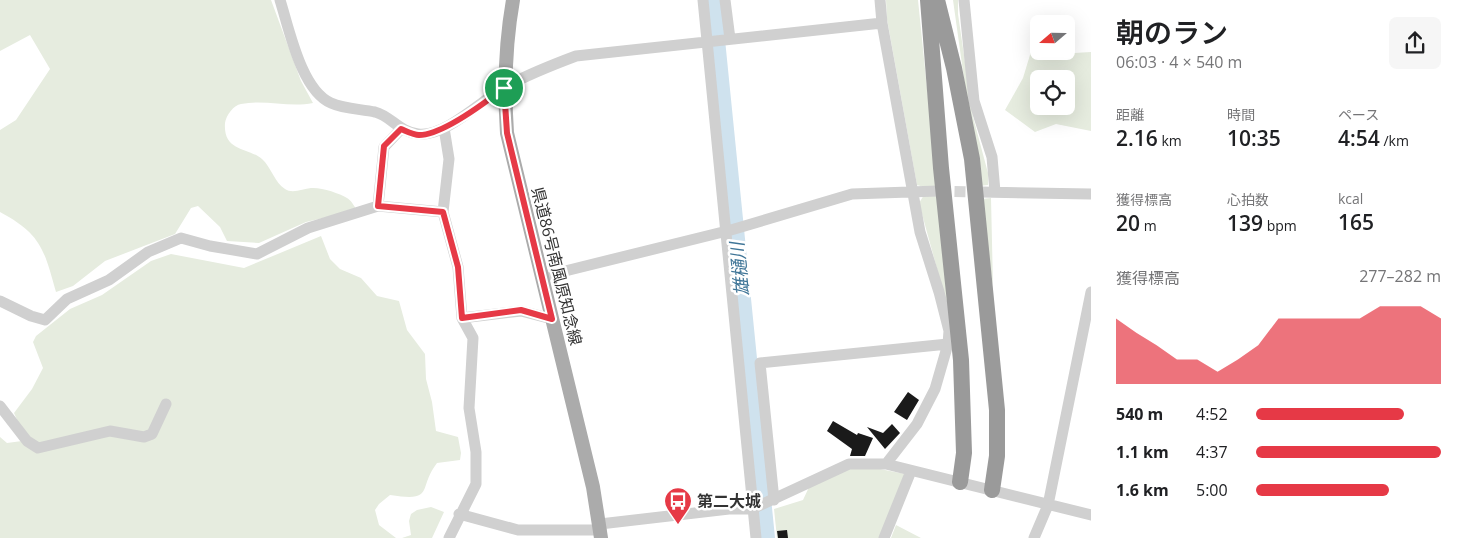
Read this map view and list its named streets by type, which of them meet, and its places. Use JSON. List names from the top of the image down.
{
  "streets": {
    "main road": ["県道86号南風原知念線"]
  },
  "water": ["雄樋川"],
  "places": {
    "bus stop": ["第二大城"]
  },
  "north": "left",
  "page": {
    "heading": ["朝のラン", "06:03 · 4 × 540 m"],
    "stats": [
      ["距離", "2.16 km"],
      ["時間", "10:35"],
      ["ペース", "4:54 /km"],
      ["獲得標高", "20 m"],
      ["心拍数", "139 bpm"],
      ["kcal", "165"]
    ],
    "chart": ["獲得標高", "277–282 m"],
    "list": [
      {
        "name": "540 m",
        "note": "4:52"
      },
      {
        "name": "1.1 km",
        "note": "4:37"
      },
      {
        "name": "1.6 km",
        "note": "5:00"
      }
    ]
  }
}
